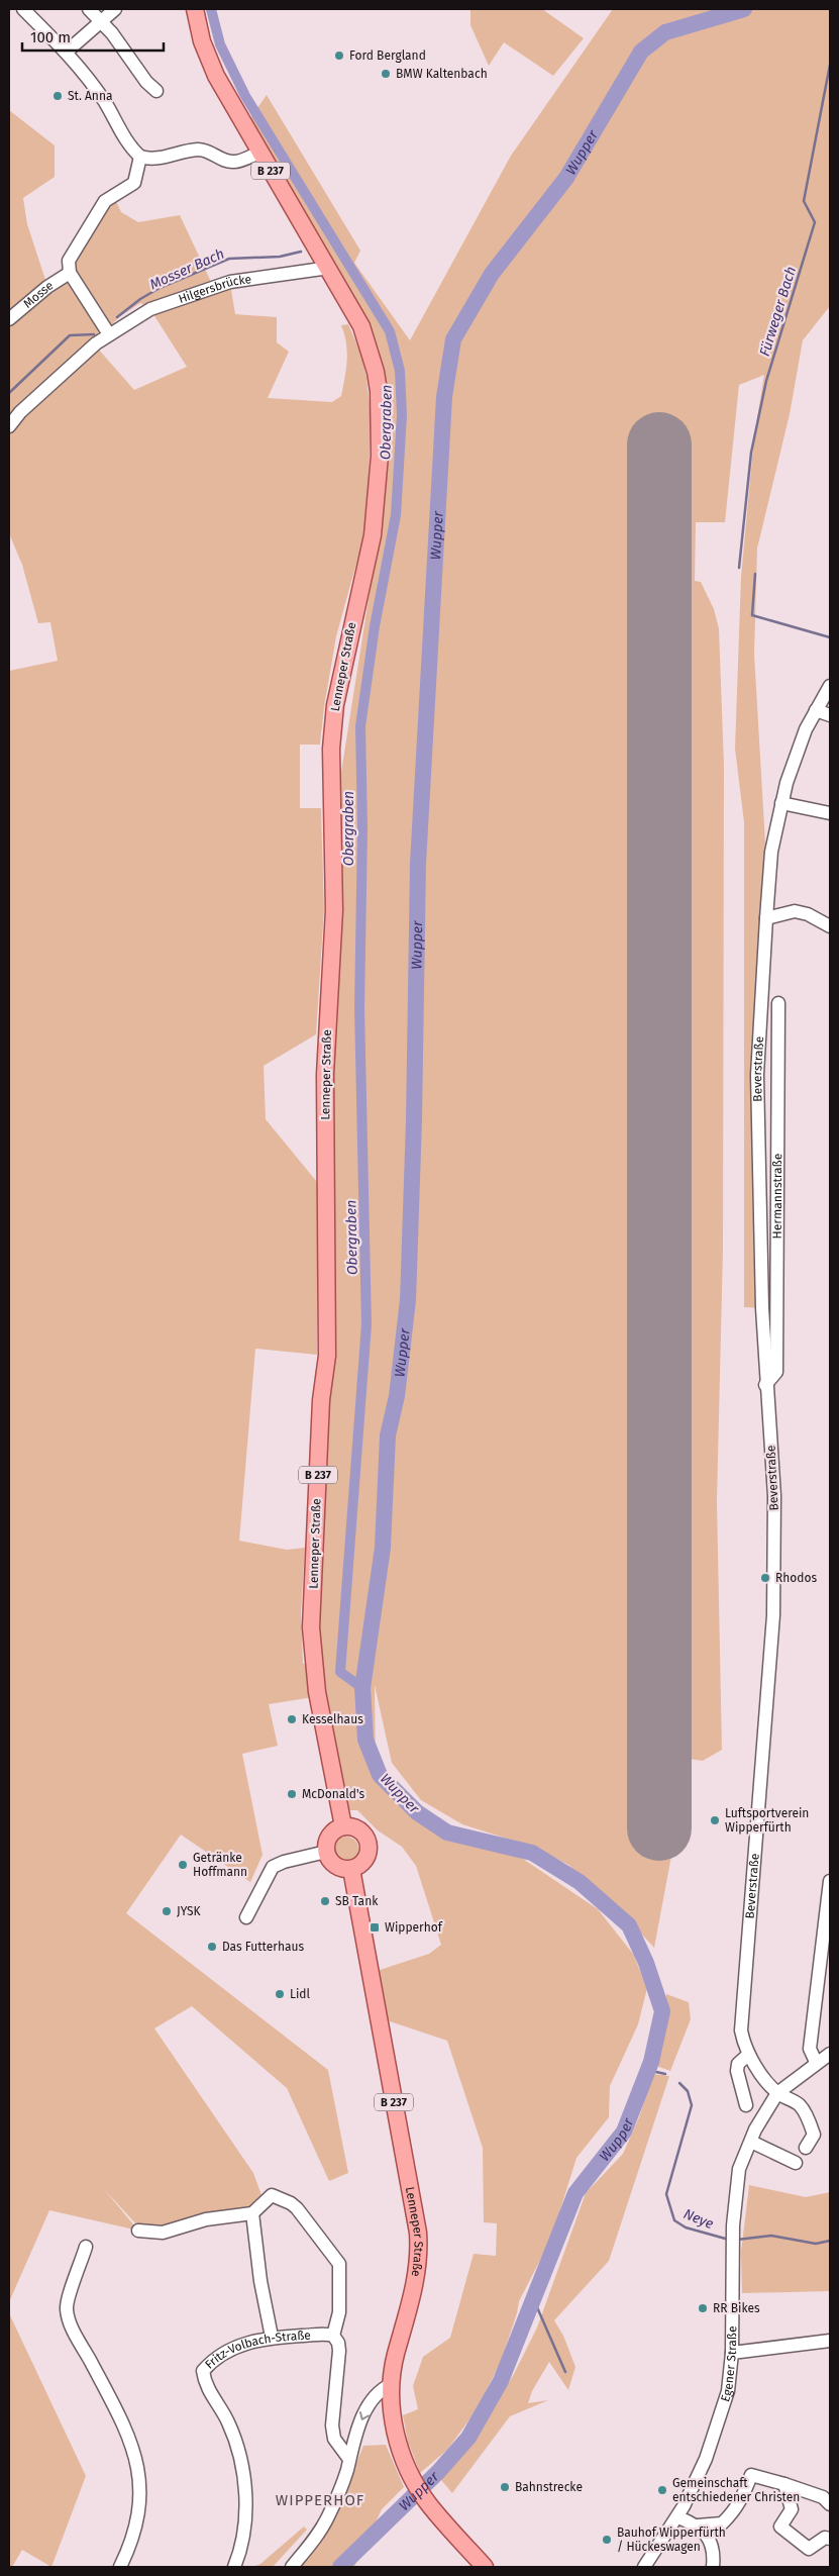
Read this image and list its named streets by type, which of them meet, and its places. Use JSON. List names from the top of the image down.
{
  "streets": {
    "main road": ["B 237", "Lenneper Straße"],
    "street": [
      "Hilgersbrücke",
      "Mosse",
      "Beverstraße",
      "Hermannstraße",
      "Fritz-Volbach-Straße",
      "Egener Straße"
    ]
  },
  "crossings": [
    ["B 237", "Hilgersbrücke"],
    ["B 237", "Lenneper Straße"],
    ["Hilgersbrücke", "Lenneper Straße"],
    ["Beverstraße", "Hermannstraße"],
    ["Beverstraße", "Egener Straße"]
  ],
  "districts": ["WIPPERHOF"],
  "water": [
    "Wupper",
    "Mosser Bach",
    "Fürweger Bach",
    "Obergraben",
    "Neye"
  ],
  "places": {
    "other": [
      "Ford Bergland",
      "BMW Kaltenbach",
      "St. Anna",
      "Rhodos",
      "Kesselhaus",
      "McDonald's",
      "Luftsportverein Wipperfürth",
      "Getränke Hoffmann",
      "SB Tank",
      "JYSK",
      "Das Futterhaus",
      "Lidl",
      "RR Bikes",
      "Bahnstrecke",
      "Gemeinschaft entschiedener Christen",
      "Bauhof Wipperfürth / Hückeswagen"
    ],
    "transit": ["Wipperhof"]
  },
  "scale_bar": "100 m"
}
